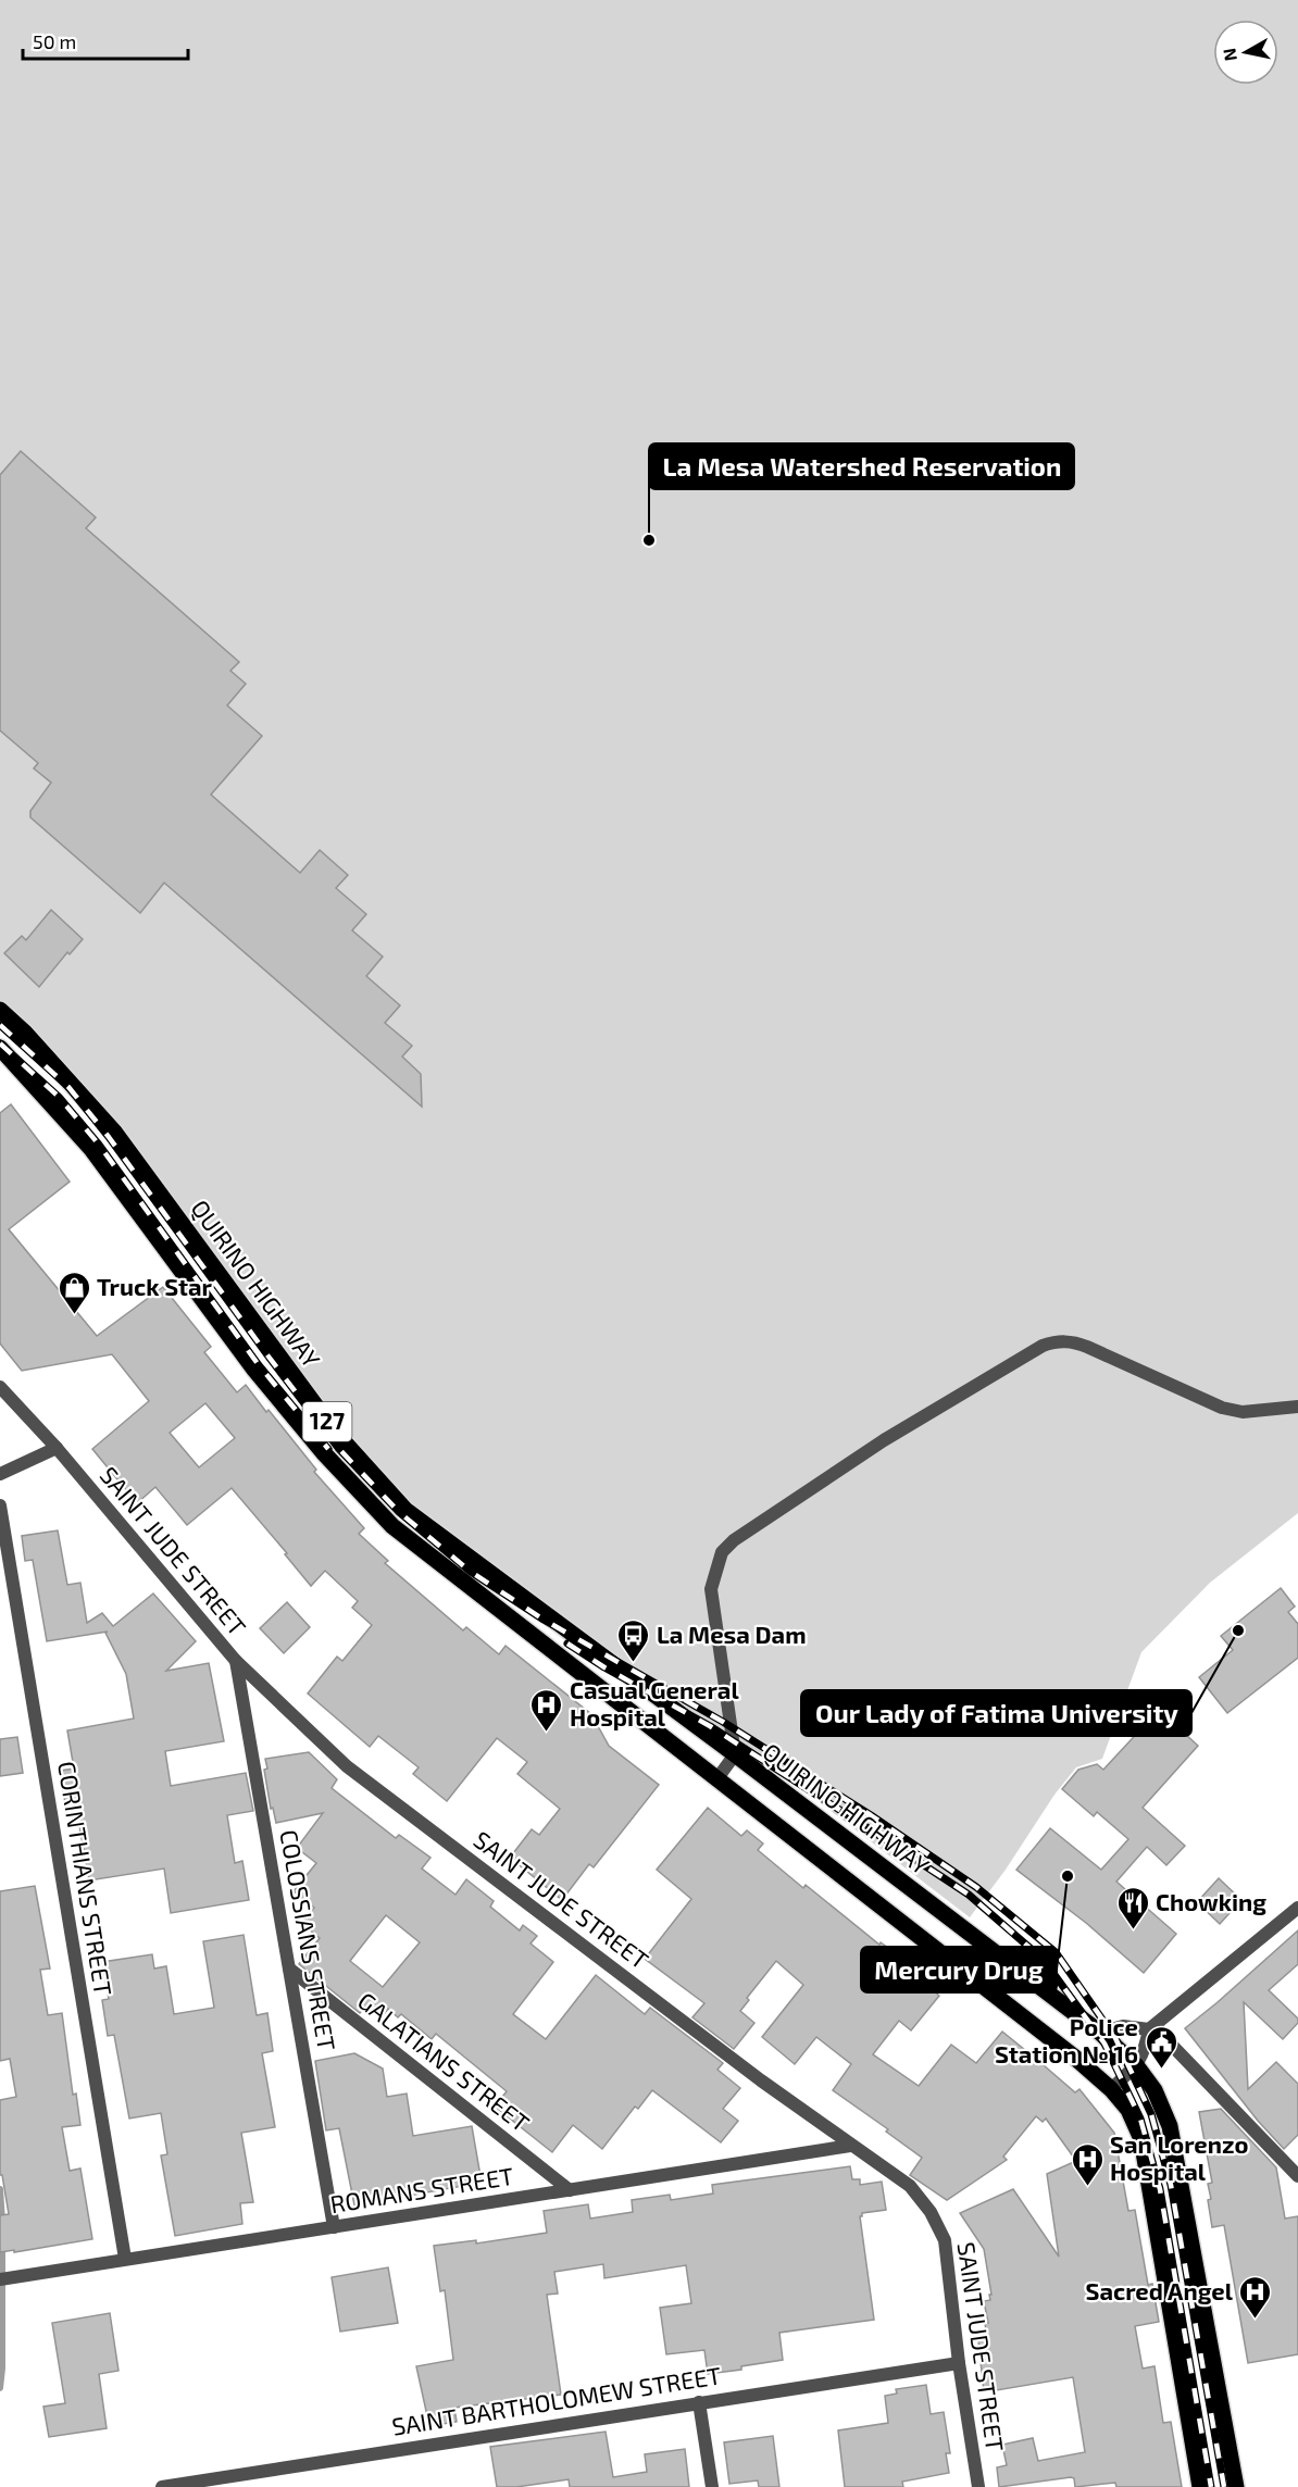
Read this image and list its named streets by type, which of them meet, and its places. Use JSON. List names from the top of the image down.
{
  "streets": {
    "main road": ["QUIRINO HIGHWAY", "127"],
    "street": [
      "SAINT JUDE STREET",
      "CORINTHIANS STREET",
      "COLOSSIANS STREET",
      "GALATIANS STREET",
      "ROMANS STREET",
      "SAINT BARTHOLOMEW STREET"
    ]
  },
  "crossings": [
    ["SAINT JUDE STREET", "COLOSSIANS STREET"],
    ["SAINT JUDE STREET", "ROMANS STREET"],
    ["SAINT JUDE STREET", "SAINT BARTHOLOMEW STREET"],
    ["CORINTHIANS STREET", "ROMANS STREET"],
    ["COLOSSIANS STREET", "GALATIANS STREET"],
    ["COLOSSIANS STREET", "ROMANS STREET"],
    ["GALATIANS STREET", "ROMANS STREET"]
  ],
  "places": {
    "other": ["La Mesa Watershed Reservation", "Our Lady of Fatima University", "Mercury Drug"],
    "shop": ["Truck Star"],
    "bus stop": ["La Mesa Dam"],
    "hospital": ["Casual General Hospital", "San Lorenzo Hospital", "Sacred Angel"],
    "restaurant": ["Chowking"],
    "public building": ["Police Station № 16"]
  },
  "scale_bar": "50 m",
  "north": "left"
}
